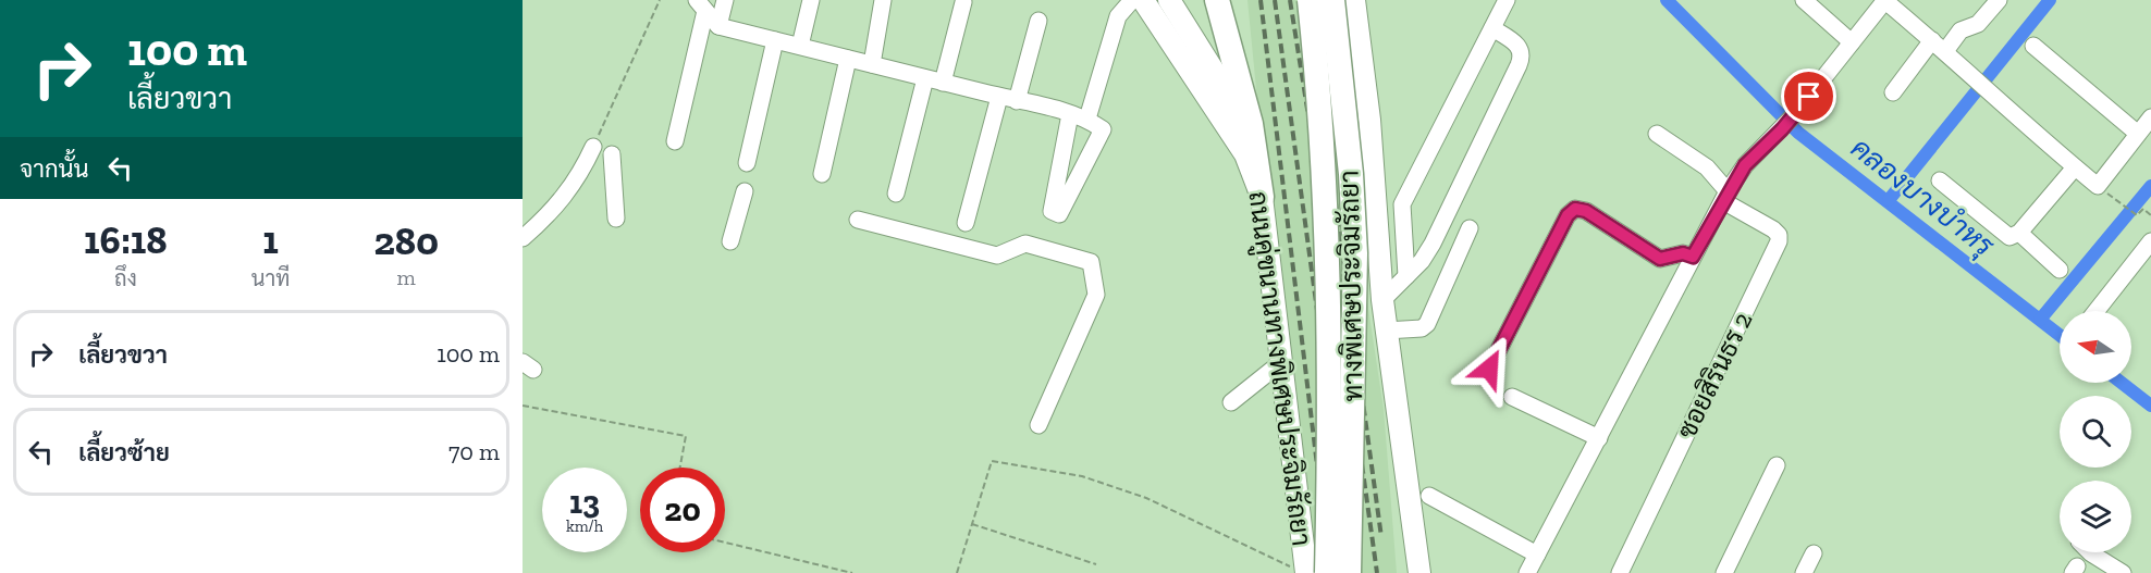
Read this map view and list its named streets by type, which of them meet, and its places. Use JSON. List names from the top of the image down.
{
  "streets": {
    "highway": ["ทางพิเศษประจิมรัถยา"],
    "main road": ["ถนนคู่ขนานทางพิเศษประจิมรัถยา"],
    "street": ["ซอยสิรินธร 2"]
  },
  "water": ["คลองบางบำหรุ"],
  "north": "left",
  "page": {
    "turn": ["100 m", "เลี้ยวขวา"],
    "then": "จากนั้น",
    "eta": [
      "16:18",
      "ถึง",
      "1",
      "นาที",
      "280",
      "m"
    ],
    "list": [
      {
        "name": "เลี้ยวขวา",
        "value": "100 m"
      },
      {
        "name": "เลี้ยวซ้าย",
        "value": "70 m"
      }
    ],
    "speed": "13 km/h",
    "limit": "20"
  }
}
